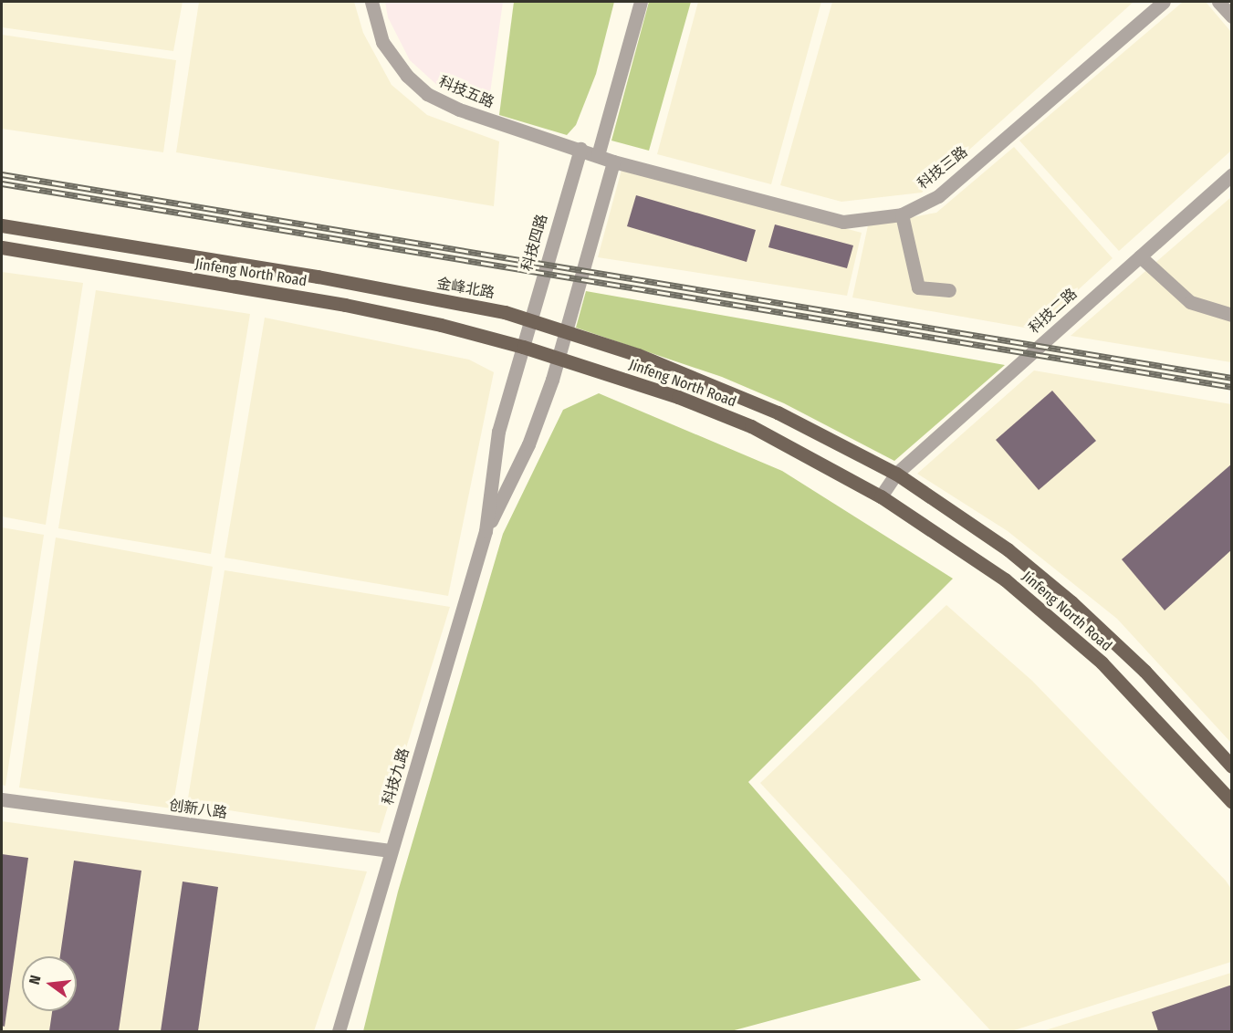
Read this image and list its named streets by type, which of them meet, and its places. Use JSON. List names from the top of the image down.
{
  "streets": {
    "main road": ["Jinfeng North Road", "金峰北路"],
    "street": [
      "科技五路",
      "科技三路",
      "科技四路",
      "科技二路",
      "科技九路",
      "创新八路"
    ]
  },
  "crossings": [
    ["科技五路", "科技三路"],
    ["科技五路", "科技四路"],
    ["科技四路", "Jinfeng North Road"],
    ["科技四路", "金峰北路"],
    ["科技四路", "科技九路"],
    ["Jinfeng North Road", "金峰北路"],
    ["Jinfeng North Road", "科技二路"],
    ["Jinfeng North Road", "科技九路"],
    ["金峰北路", "科技二路"],
    ["科技九路", "创新八路"]
  ],
  "north": "left"
}
